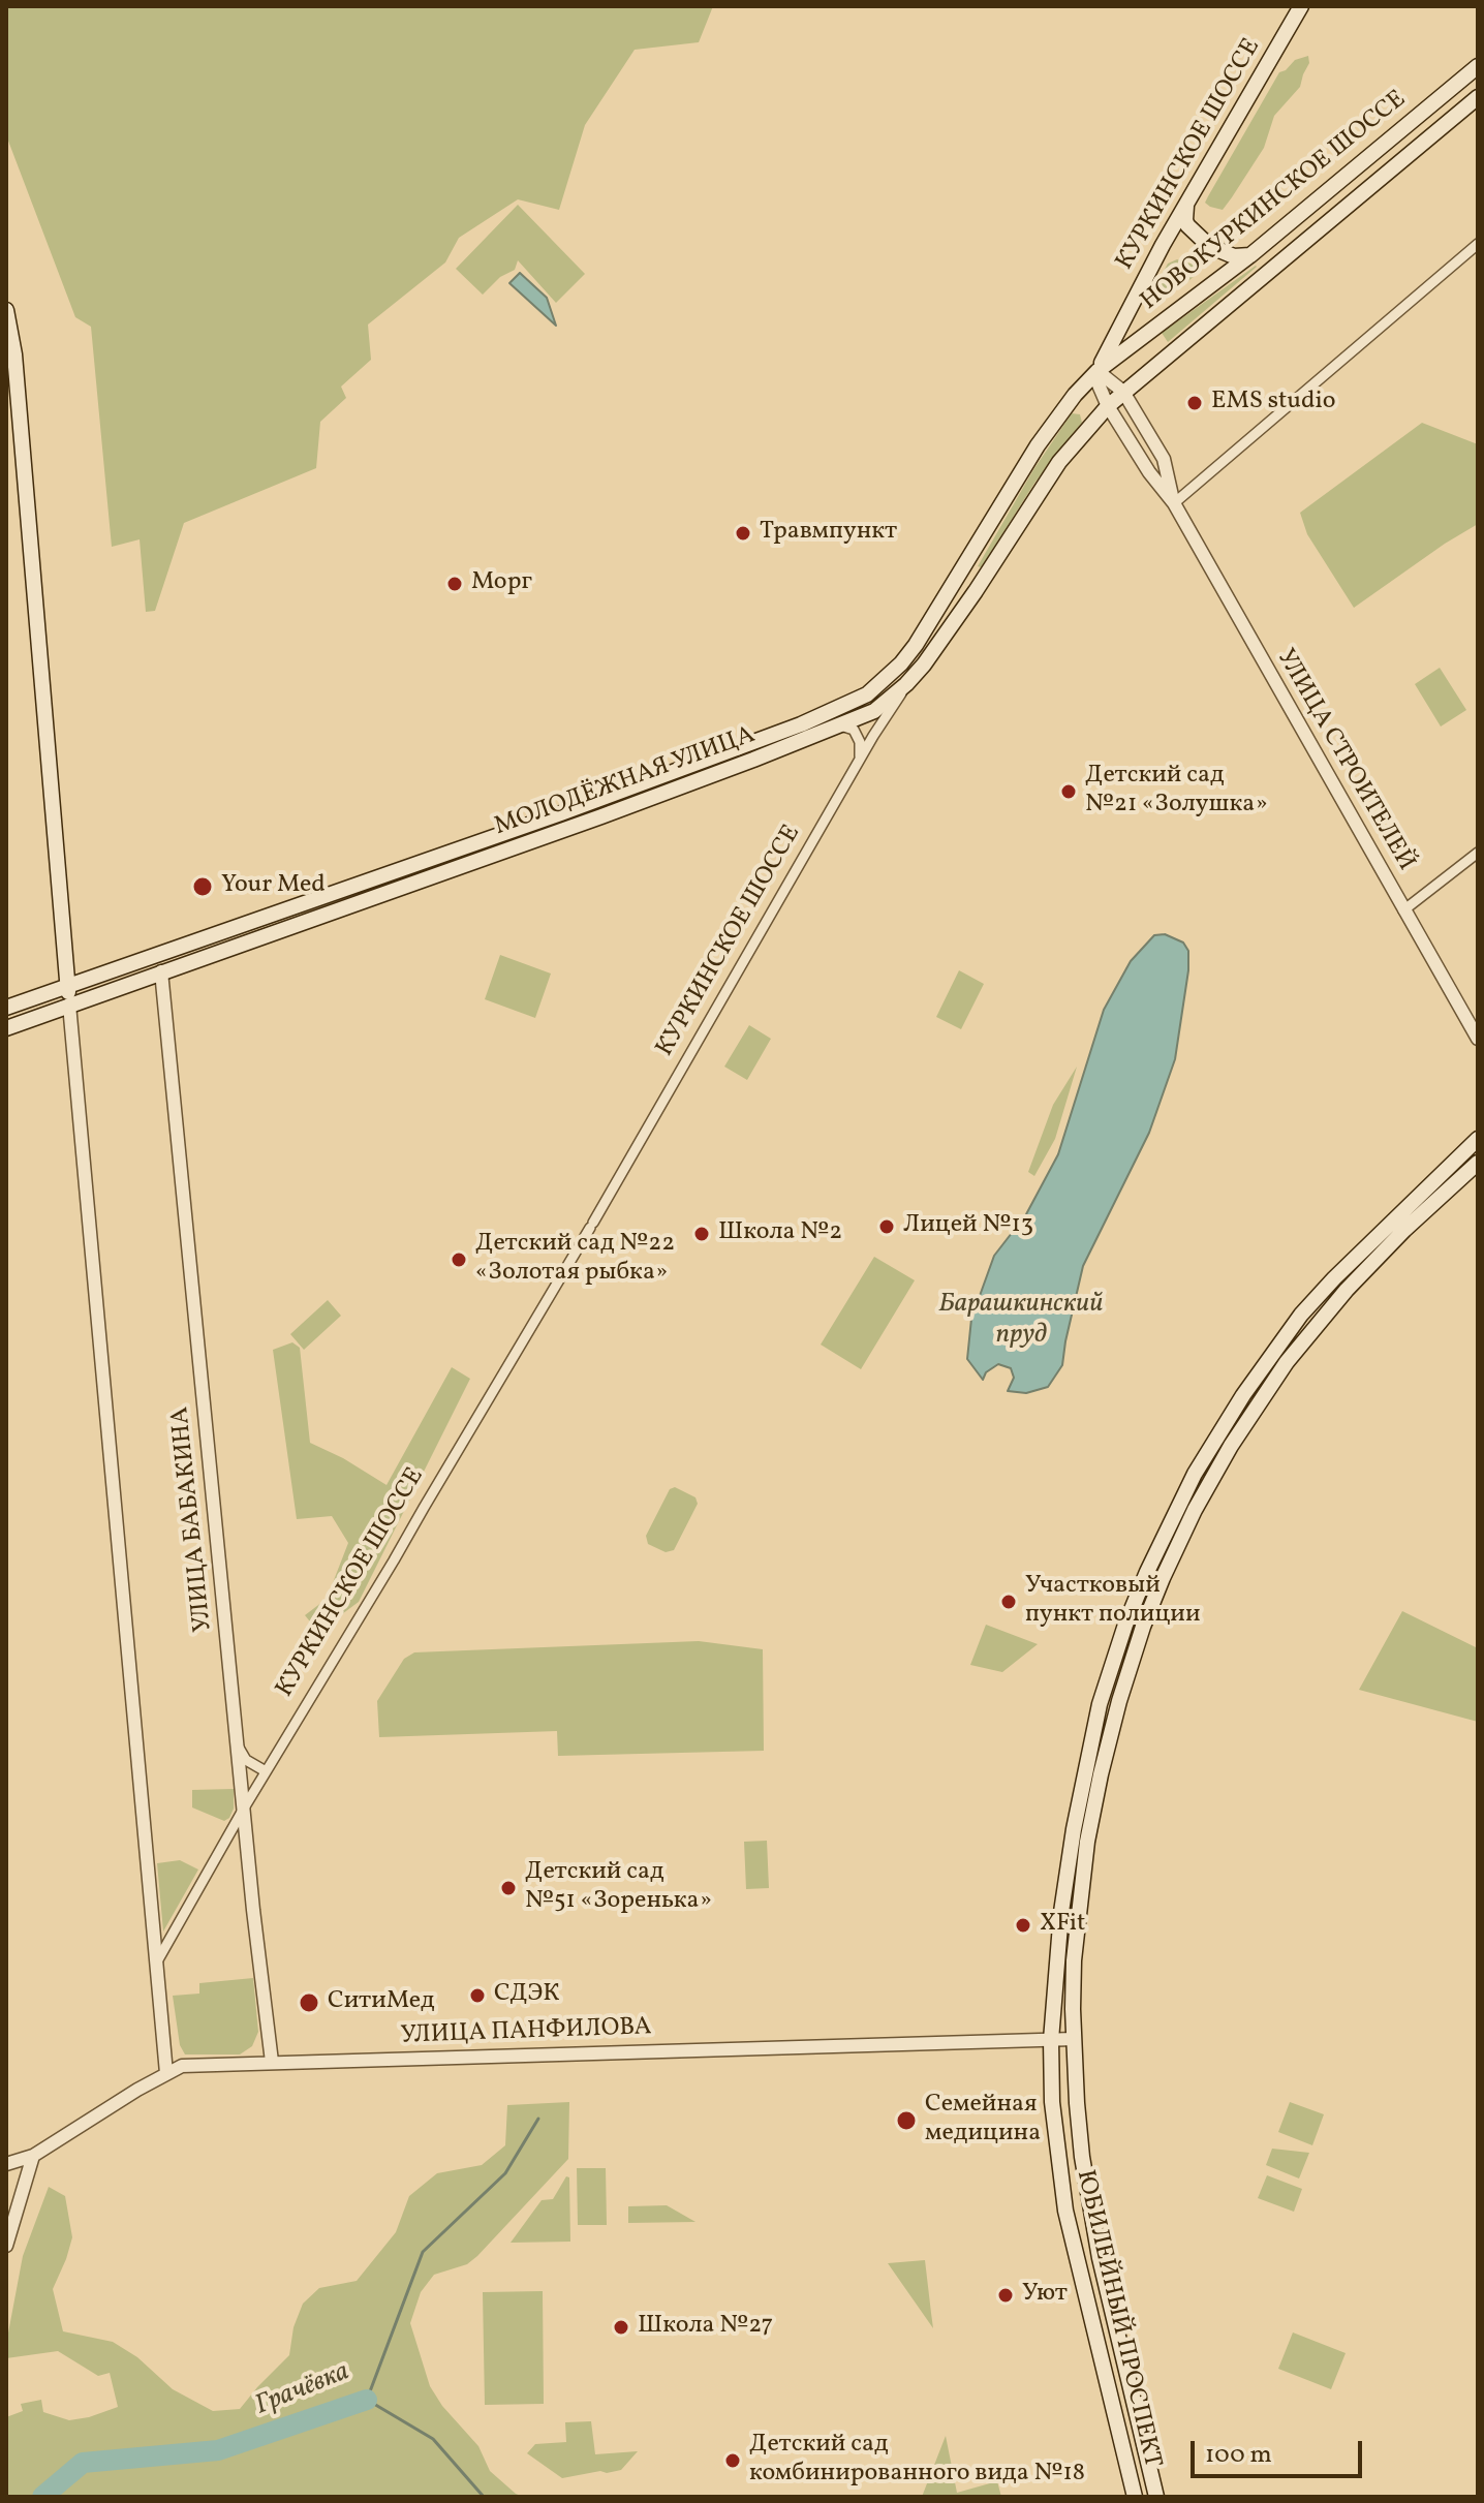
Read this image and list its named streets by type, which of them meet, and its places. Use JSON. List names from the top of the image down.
{
  "streets": {
    "main road": [
      "КУРКИНСКОЕ ШОССЕ",
      "НОВОКУРКИНСКОЕ ШОССЕ",
      "МОЛОДЁЖНАЯ УЛИЦА",
      "ЮБИЛЕЙНЫЙ ПРОСПЕКТ"
    ],
    "street": ["УЛИЦА СТРОИТЕЛЕЙ", "УЛИЦА БАБАКИНА", "УЛИЦА ПАНФИЛОВА"]
  },
  "crossings": [
    ["КУРКИНСКОЕ ШОССЕ", "НОВОКУРКИНСКОЕ ШОССЕ"],
    ["КУРКИНСКОЕ ШОССЕ", "УЛИЦА СТРОИТЕЛЕЙ"],
    ["КУРКИНСКОЕ ШОССЕ", "МОЛОДЁЖНАЯ УЛИЦА"],
    ["КУРКИНСКОЕ ШОССЕ", "УЛИЦА БАБАКИНА"],
    ["НОВОКУРКИНСКОЕ ШОССЕ", "УЛИЦА СТРОИТЕЛЕЙ"],
    ["НОВОКУРКИНСКОЕ ШОССЕ", "МОЛОДЁЖНАЯ УЛИЦА"],
    ["УЛИЦА СТРОИТЕЛЕЙ", "МОЛОДЁЖНАЯ УЛИЦА"],
    ["МОЛОДЁЖНАЯ УЛИЦА", "УЛИЦА БАБАКИНА"],
    ["УЛИЦА БАБАКИНА", "УЛИЦА ПАНФИЛОВА"],
    ["УЛИЦА ПАНФИЛОВА", "ЮБИЛЕЙНЫЙ ПРОСПЕКТ"]
  ],
  "water": ["Барашкинский пруд", "Грачёвка"],
  "places": [
    "EMS studio",
    "Травмпункт",
    "Морг",
    "Детский сад №21 «Золушка»",
    "Your Med",
    "Лицей №13",
    "Школа №2",
    "Детский сад №22 «Золотая рыбка»",
    "Участковый пункт полиции",
    "Детский сад №51 «Зоренька»",
    "XFit",
    "СДЭК",
    "СитиМед",
    "Семейная медицина",
    "Уют",
    "Школа №27",
    "Детский сад комбинированного вида №18"
  ],
  "scale_bar": "100 m"
}
